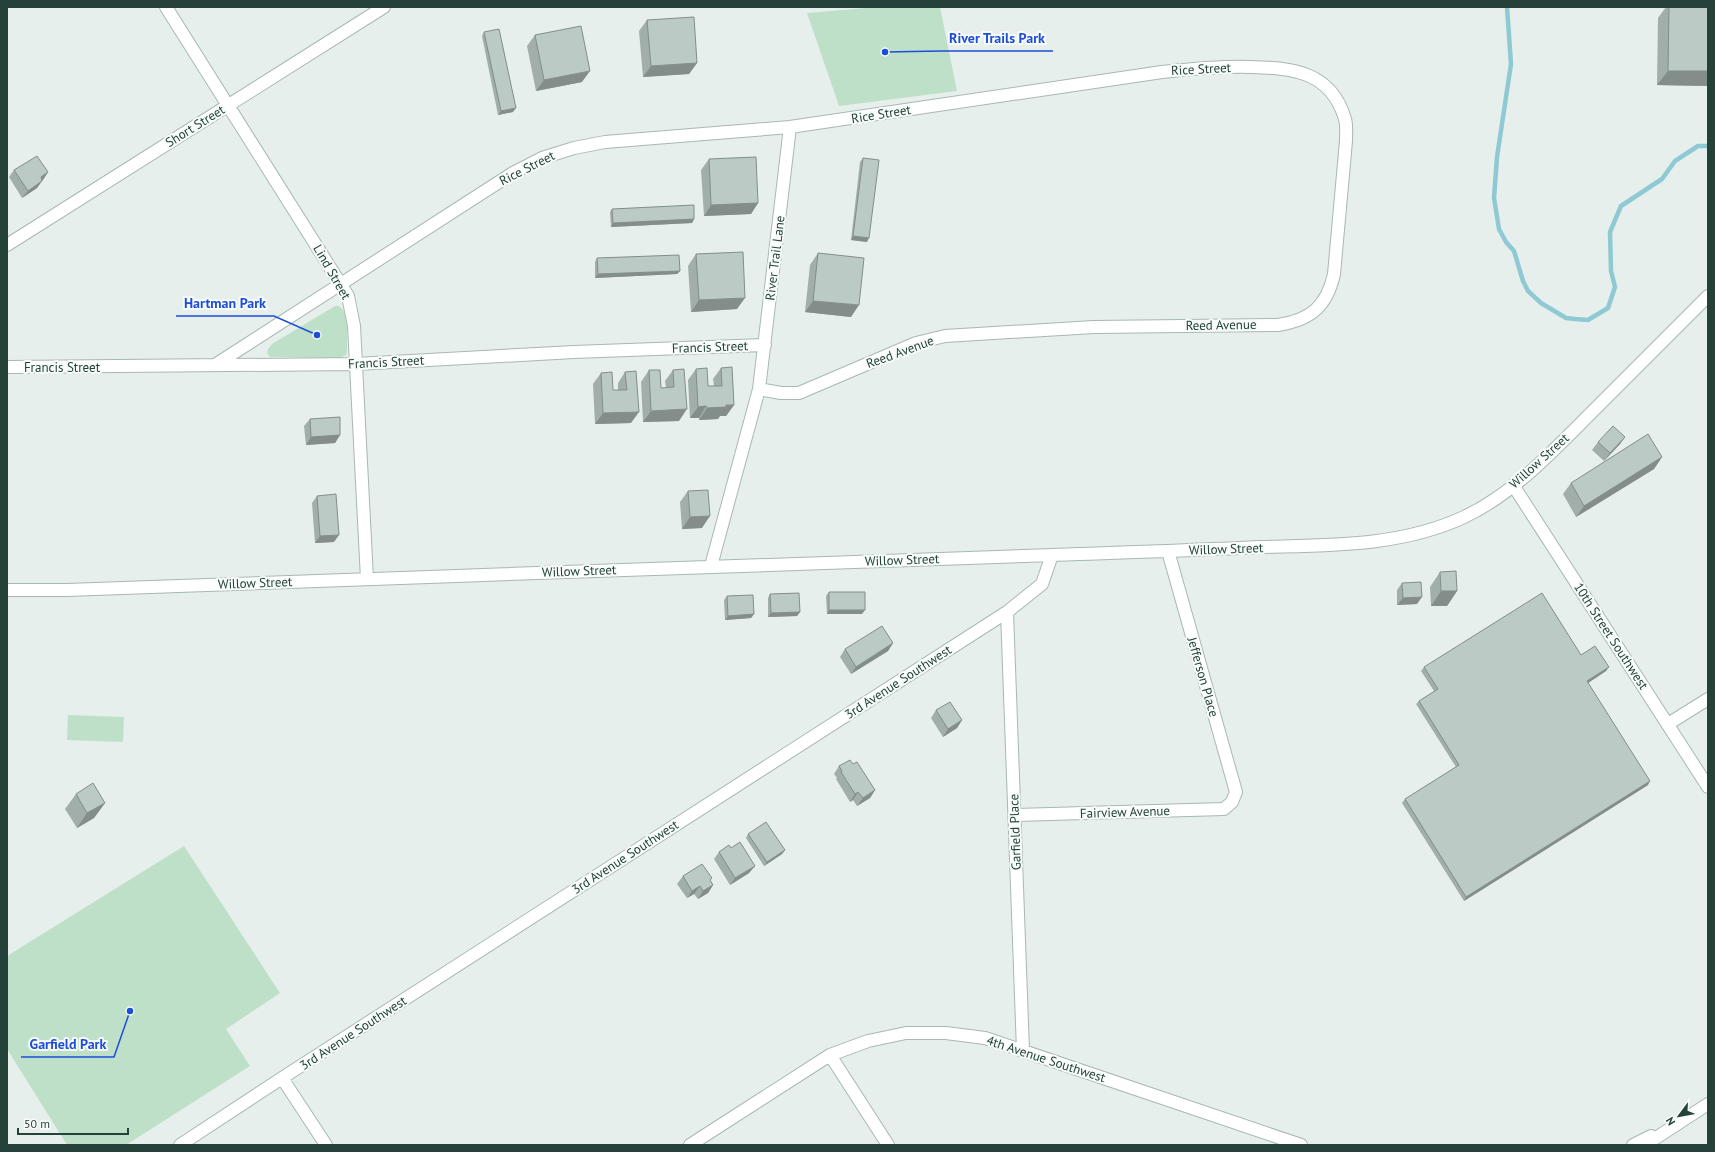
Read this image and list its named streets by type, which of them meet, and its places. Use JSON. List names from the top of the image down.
{
  "streets": {
    "street": [
      "Rice Street",
      "Short Street",
      "River Trail Lane",
      "Lind Street",
      "Reed Avenue",
      "Francis Street",
      "Willow Street",
      "10th Street Southwest",
      "Jefferson Place",
      "3rd Avenue Southwest",
      "Fairview Avenue",
      "Garfield Place",
      "4th Avenue Southwest"
    ]
  },
  "crossings": [
    ["Rice Street", "River Trail Lane"],
    ["Rice Street", "Lind Street"],
    ["Rice Street", "Reed Avenue"],
    ["Rice Street", "Francis Street"],
    ["Short Street", "Lind Street"],
    ["River Trail Lane", "Reed Avenue"],
    ["River Trail Lane", "Francis Street"],
    ["Lind Street", "Francis Street"],
    ["Lind Street", "Willow Street"],
    ["Willow Street", "10th Street Southwest"],
    ["Willow Street", "Jefferson Place"],
    ["Willow Street", "3rd Avenue Southwest"],
    ["Jefferson Place", "Fairview Avenue"],
    ["3rd Avenue Southwest", "Garfield Place"],
    ["Fairview Avenue", "Garfield Place"],
    ["Garfield Place", "4th Avenue Southwest"]
  ],
  "places": ["River Trails Park", "Hartman Park", "Garfield Park"],
  "scale_bar": "50 m",
  "north": "bottom left"
}
